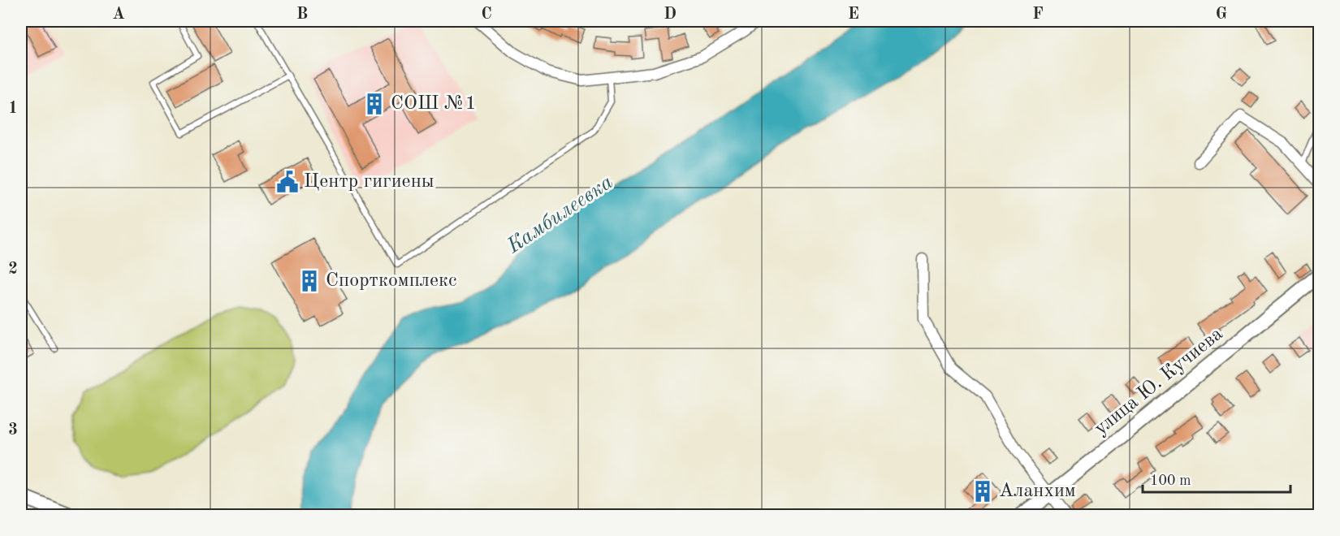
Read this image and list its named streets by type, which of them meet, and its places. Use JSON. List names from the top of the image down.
{
  "streets": {
    "street": ["улица Ю. Кучиева"]
  },
  "water": ["Камбилеевка"],
  "places": {
    "building": ["СОШ №1", "Спорткомплекс", "Аланхим"],
    "public building": ["Центр гигиены"]
  },
  "scale_bar": "100 m",
  "grid": {
    "columns": [
      "A",
      "B",
      "C",
      "D",
      "E",
      "F",
      "G"
    ],
    "rows": ["1", "2", "3"]
  }
}
